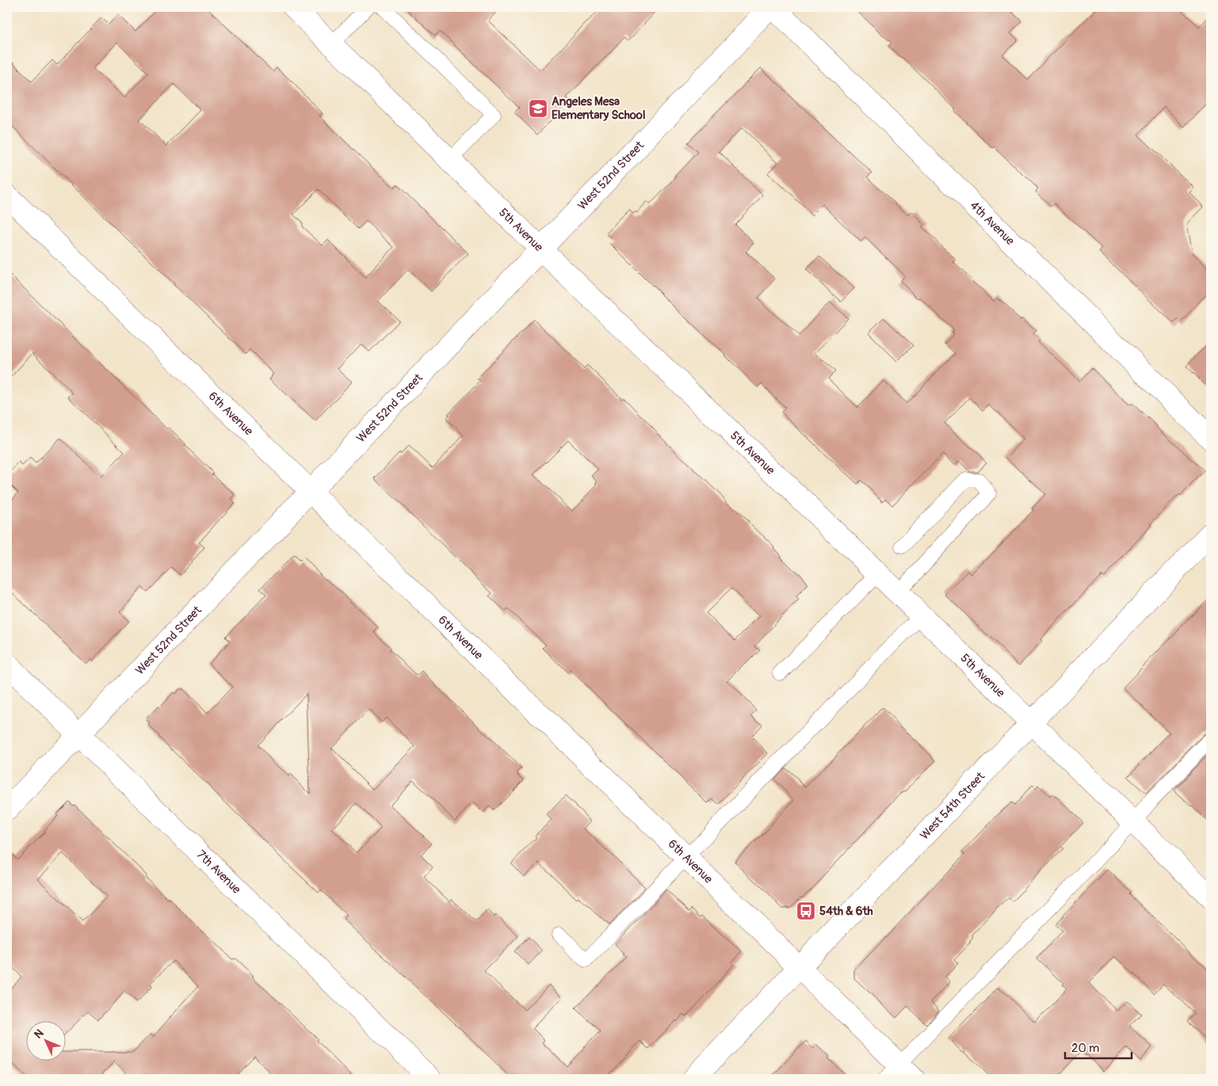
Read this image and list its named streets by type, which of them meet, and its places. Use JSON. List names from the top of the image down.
{
  "streets": {
    "street": [
      "West 52nd Street",
      "4th Avenue",
      "5th Avenue",
      "6th Avenue",
      "West 54th Street",
      "7th Avenue"
    ]
  },
  "crossings": [
    ["West 52nd Street", "4th Avenue"],
    ["West 52nd Street", "5th Avenue"],
    ["West 52nd Street", "6th Avenue"],
    ["West 52nd Street", "7th Avenue"],
    ["5th Avenue", "West 54th Street"],
    ["6th Avenue", "West 54th Street"]
  ],
  "places": {
    "school or university": ["Angeles Mesa Elementary School"],
    "bus stop": ["54th & 6th"]
  },
  "scale_bar": "20 m",
  "north": "top left"
}
